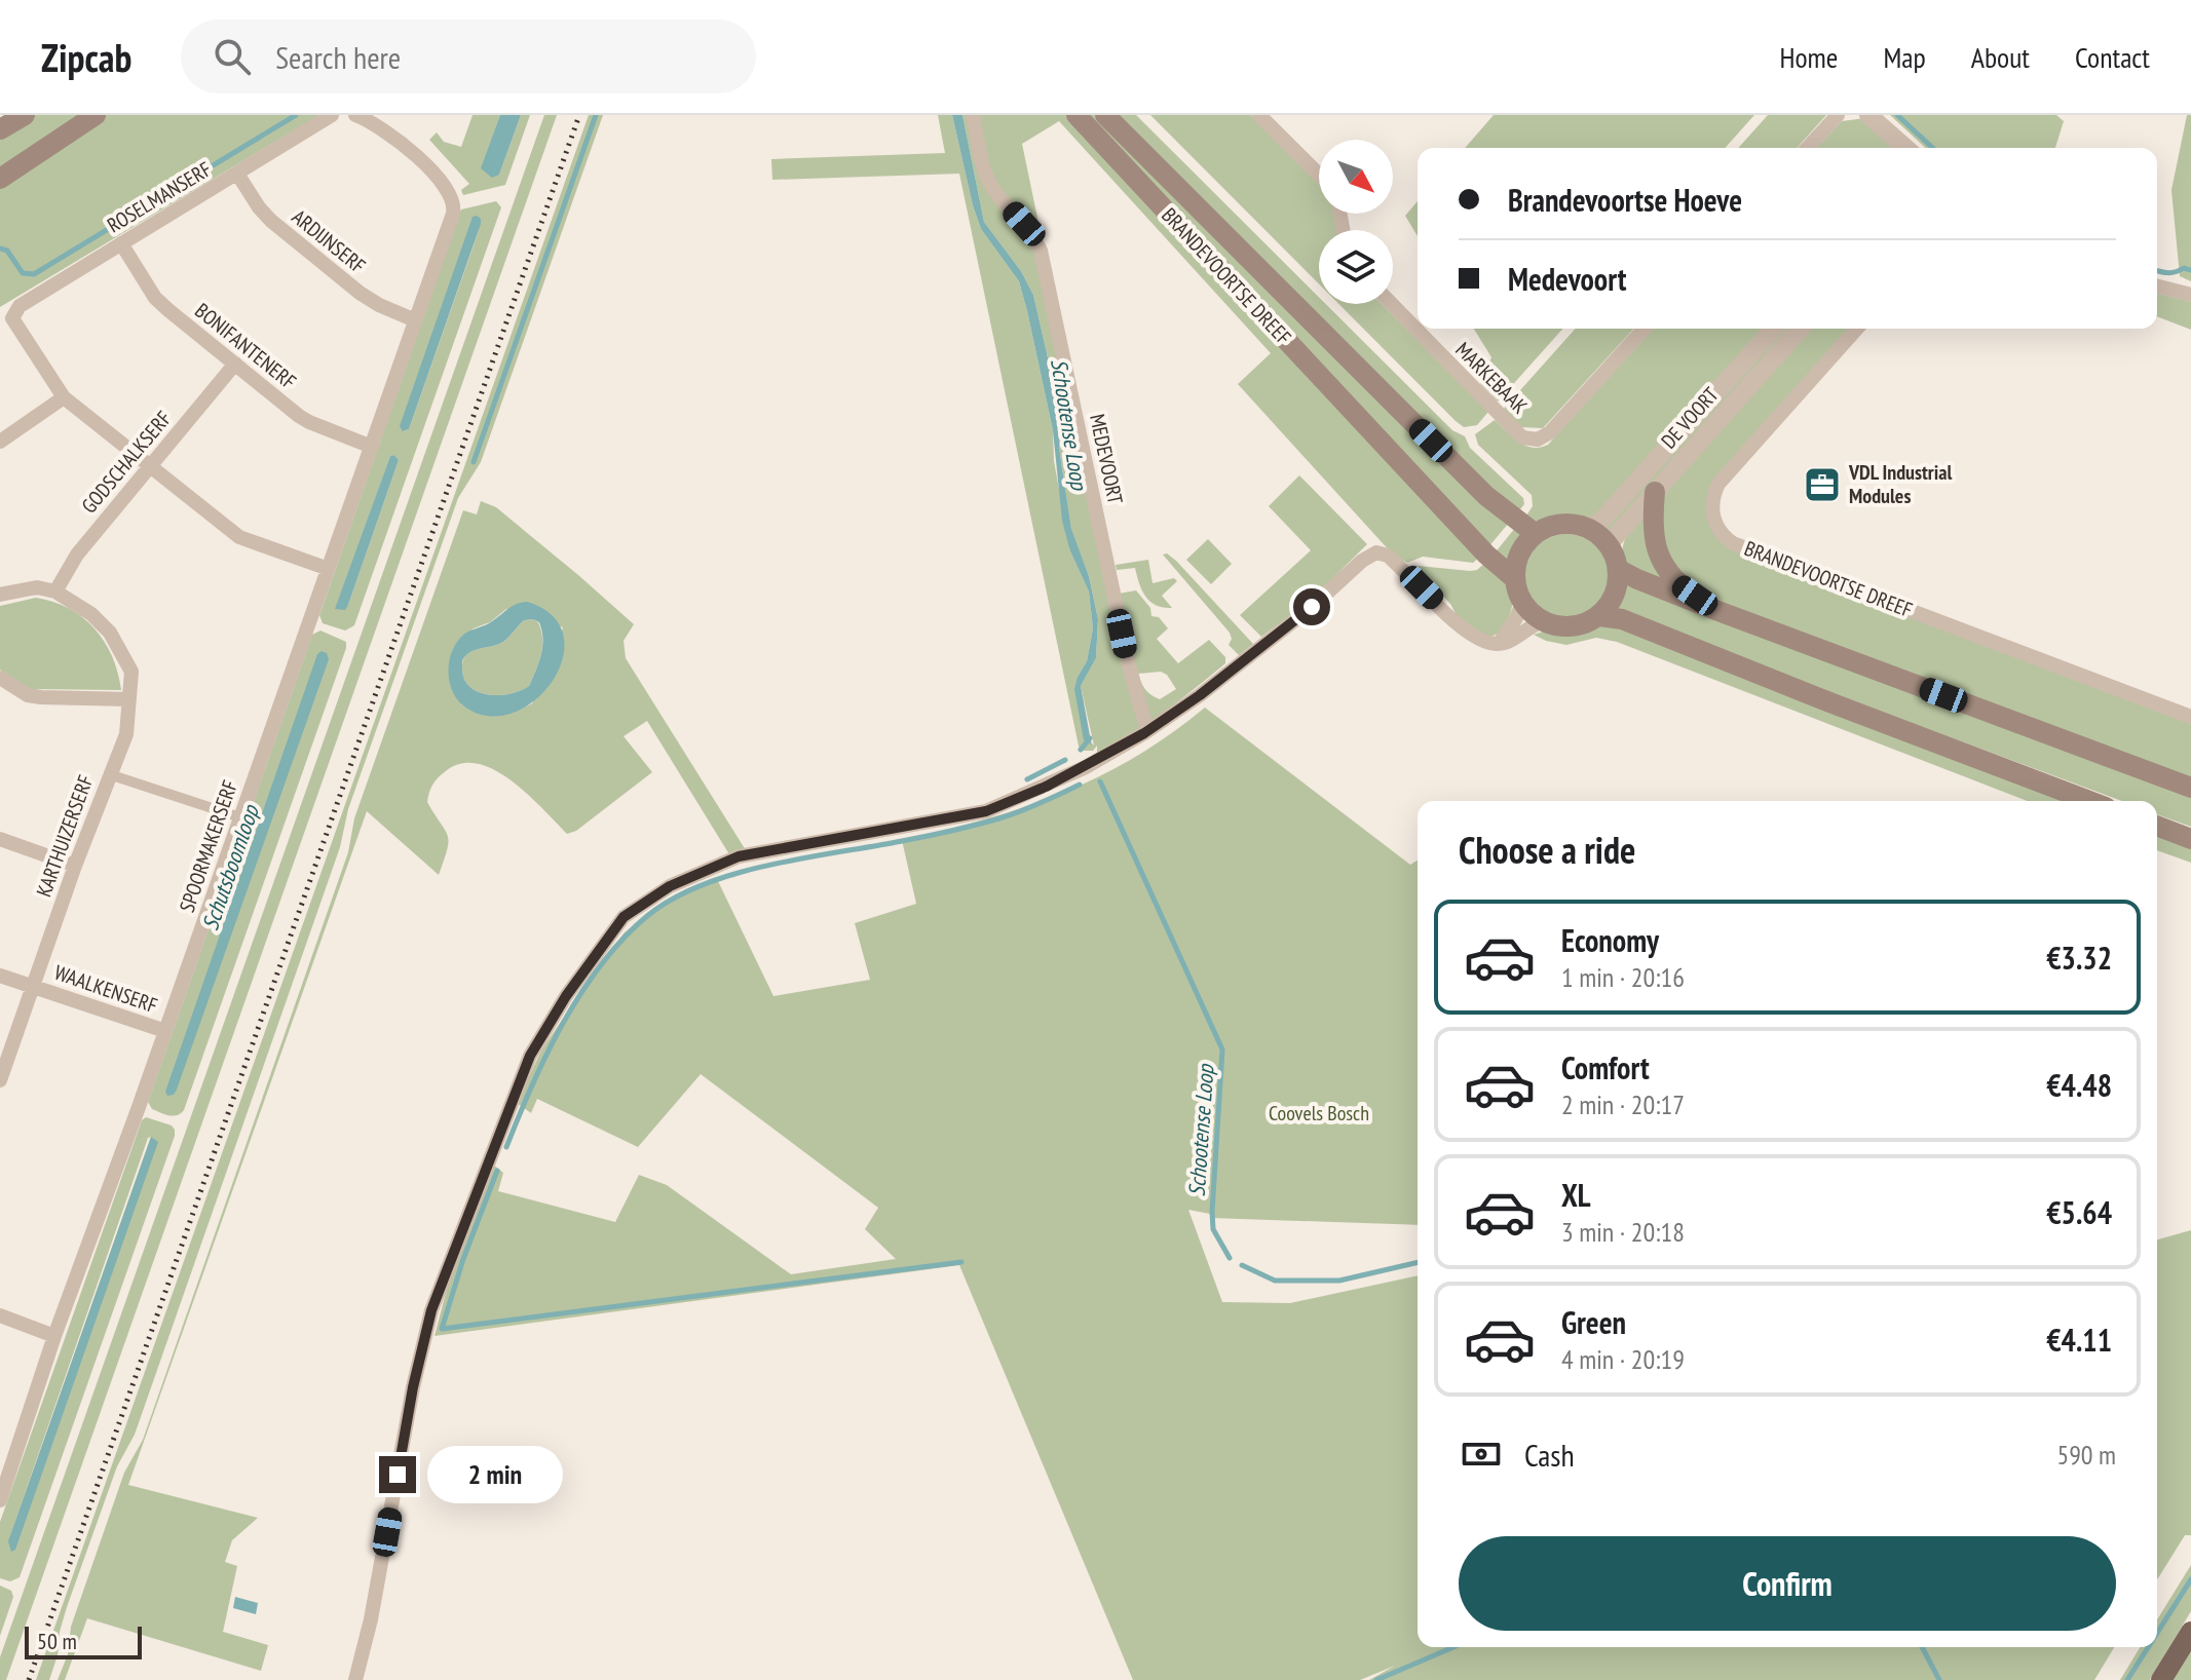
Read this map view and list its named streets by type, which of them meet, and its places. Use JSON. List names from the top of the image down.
{
  "streets": {
    "main road": ["BRANDEVOORTSE DREEF"],
    "street": [
      "ROSELMANSERF",
      "ARDIJNSERF",
      "BONIFANTENERF",
      "MARKEBAAK",
      "DE VOORT",
      "MEDEVOORT",
      "GODSCHALKSERF",
      "KARTHUIZERSERF",
      "SPOORMAKERSERF",
      "WAALKENSERF"
    ]
  },
  "crossings": [
    ["ROSELMANSERF", "ARDIJNSERF"],
    ["ROSELMANSERF", "BONIFANTENERF"],
    ["ARDIJNSERF", "SPOORMAKERSERF"],
    ["BRANDEVOORTSE DREEF", "DE VOORT"],
    ["BONIFANTENERF", "GODSCHALKSERF"],
    ["BONIFANTENERF", "SPOORMAKERSERF"],
    ["GODSCHALKSERF", "KARTHUIZERSERF"],
    ["KARTHUIZERSERF", "WAALKENSERF"],
    ["SPOORMAKERSERF", "WAALKENSERF"]
  ],
  "water": ["Schootense Loop", "Schutsboomloop"],
  "parks": ["Coovels Bosch"],
  "places": {
    "office": ["VDL Industrial Modules"]
  },
  "scale_bar": "50 m",
  "north": "bottom right",
  "page": {
    "header": "Zipcab",
    "search": "Search here",
    "nav": [
      "Home",
      "Map",
      "About",
      "Contact"
    ],
    "banner": ["Brandevoortse Hoeve", "Medevoort"],
    "heading": "Choose a ride",
    "list": [
      {
        "name": "Economy",
        "note": "1 min · 20:16",
        "value": "€3.32"
      },
      {
        "name": "Comfort",
        "note": "2 min · 20:17",
        "value": "€4.48"
      },
      {
        "name": "XL",
        "note": "3 min · 20:18",
        "value": "€5.64"
      },
      {
        "name": "Green",
        "note": "4 min · 20:19",
        "value": "€4.11"
      }
    ],
    "pay": ["Cash", "590 m"],
    "bubble": "2 min",
    "buttons": "Confirm",
    "scale": "50 m"
  }
}
